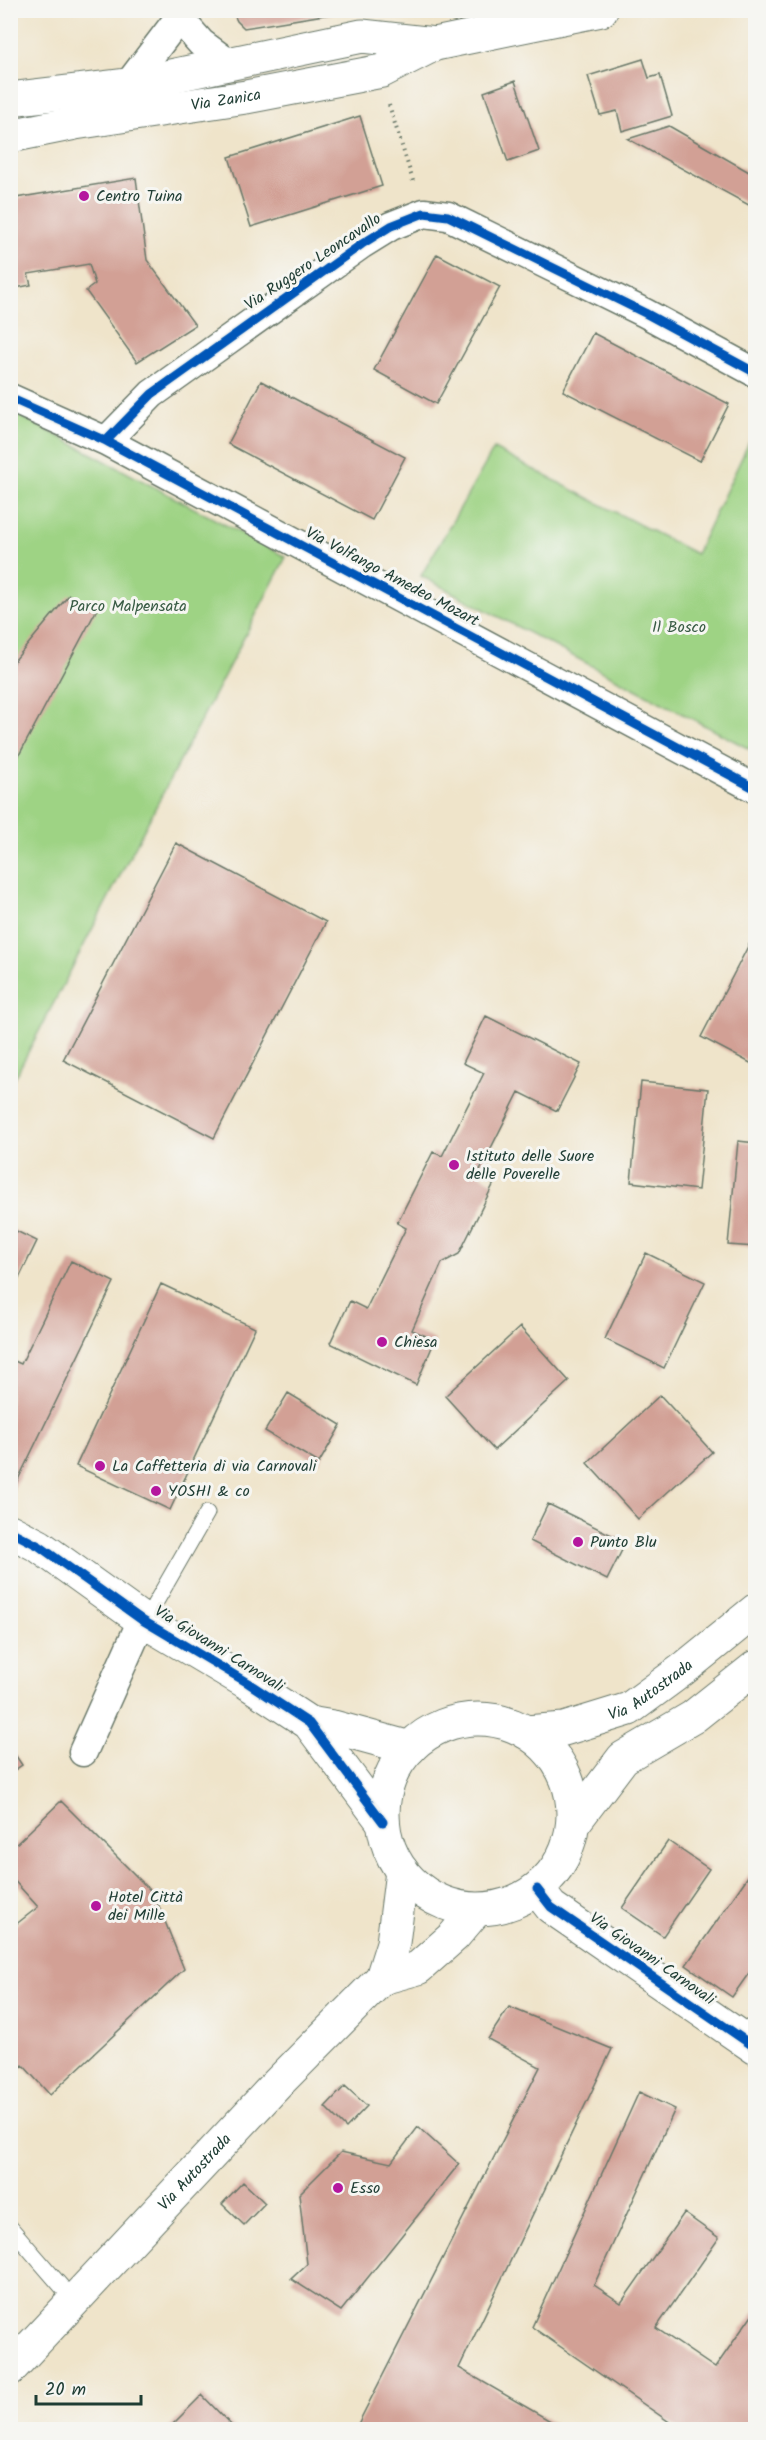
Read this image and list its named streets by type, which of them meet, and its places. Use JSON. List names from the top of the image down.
{
  "streets": {
    "main road": ["Via Zanica", "Via Giovanni Carnovali", "Via Autostrada"],
    "street": ["Via Ruggero Leoncavallo", "Via Volfango Amedeo Mozart"]
  },
  "crossings": [
    ["Via Ruggero Leoncavallo", "Via Volfango Amedeo Mozart"],
    ["Via Giovanni Carnovali", "Via Autostrada"]
  ],
  "parks": ["Parco Malpensata", "Il Bosco"],
  "places": [
    "Centro Tuina",
    "Istituto delle Suore delle Poverelle",
    "Chiesa",
    "La Caffetteria di via Carnovali",
    "YOSHI & co",
    "Punto Blu",
    "Hotel Città dei Mille",
    "Esso"
  ],
  "scale_bar": "20 m"
}
